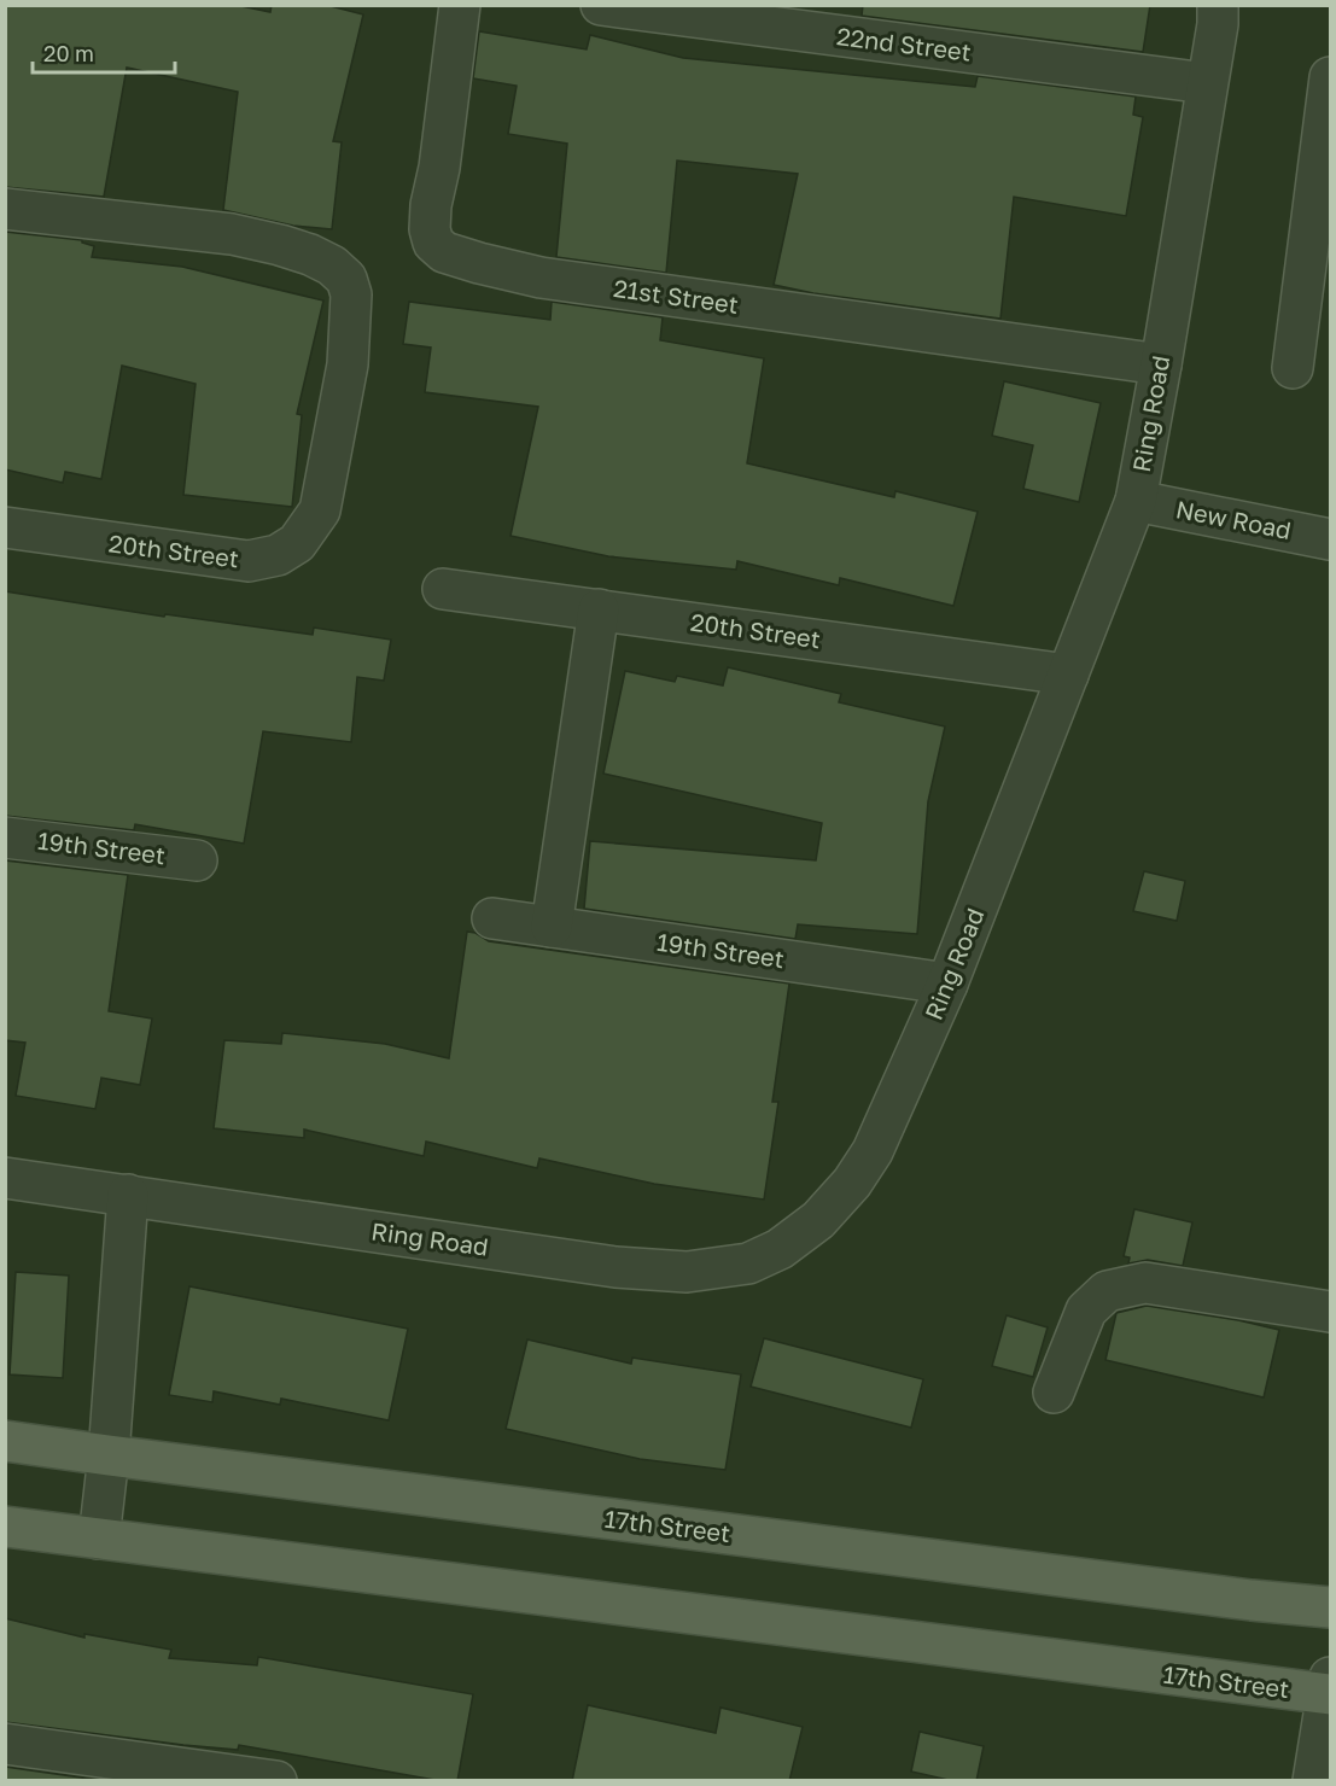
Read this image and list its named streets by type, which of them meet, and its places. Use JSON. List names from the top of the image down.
{
  "streets": {
    "main road": ["17th Street"],
    "street": [
      "22nd Street",
      "21st Street",
      "Ring Road",
      "New Road",
      "20th Street",
      "19th Street"
    ]
  },
  "crossings": [
    ["22nd Street", "Ring Road"],
    ["21st Street", "Ring Road"],
    ["Ring Road", "New Road"],
    ["Ring Road", "20th Street"],
    ["Ring Road", "19th Street"]
  ],
  "scale_bar": "20 m"
}
